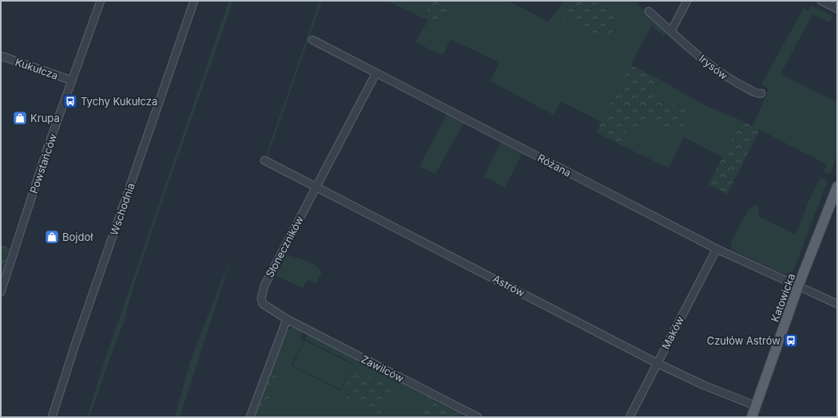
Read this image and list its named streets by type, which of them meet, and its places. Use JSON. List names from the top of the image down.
{
  "streets": {
    "main road": ["Katowicka"],
    "street": [
      "Irysów",
      "Kukułcza",
      "Powstańców",
      "Różana",
      "Wschodnia",
      "Słoneczników",
      "Astrów",
      "Maków",
      "Zawilców"
    ]
  },
  "crossings": [
    ["Kukułcza", "Powstańców"],
    ["Różana", "Słoneczników"],
    ["Różana", "Katowicka"],
    ["Różana", "Maków"],
    ["Słoneczników", "Astrów"],
    ["Słoneczników", "Zawilców"],
    ["Astrów", "Katowicka"],
    ["Astrów", "Maków"]
  ],
  "places": {
    "bus stop": ["Tychy Kukułcza", "Czułów Astrów"],
    "shop": ["Krupa", "Bojdoł"]
  }
}
